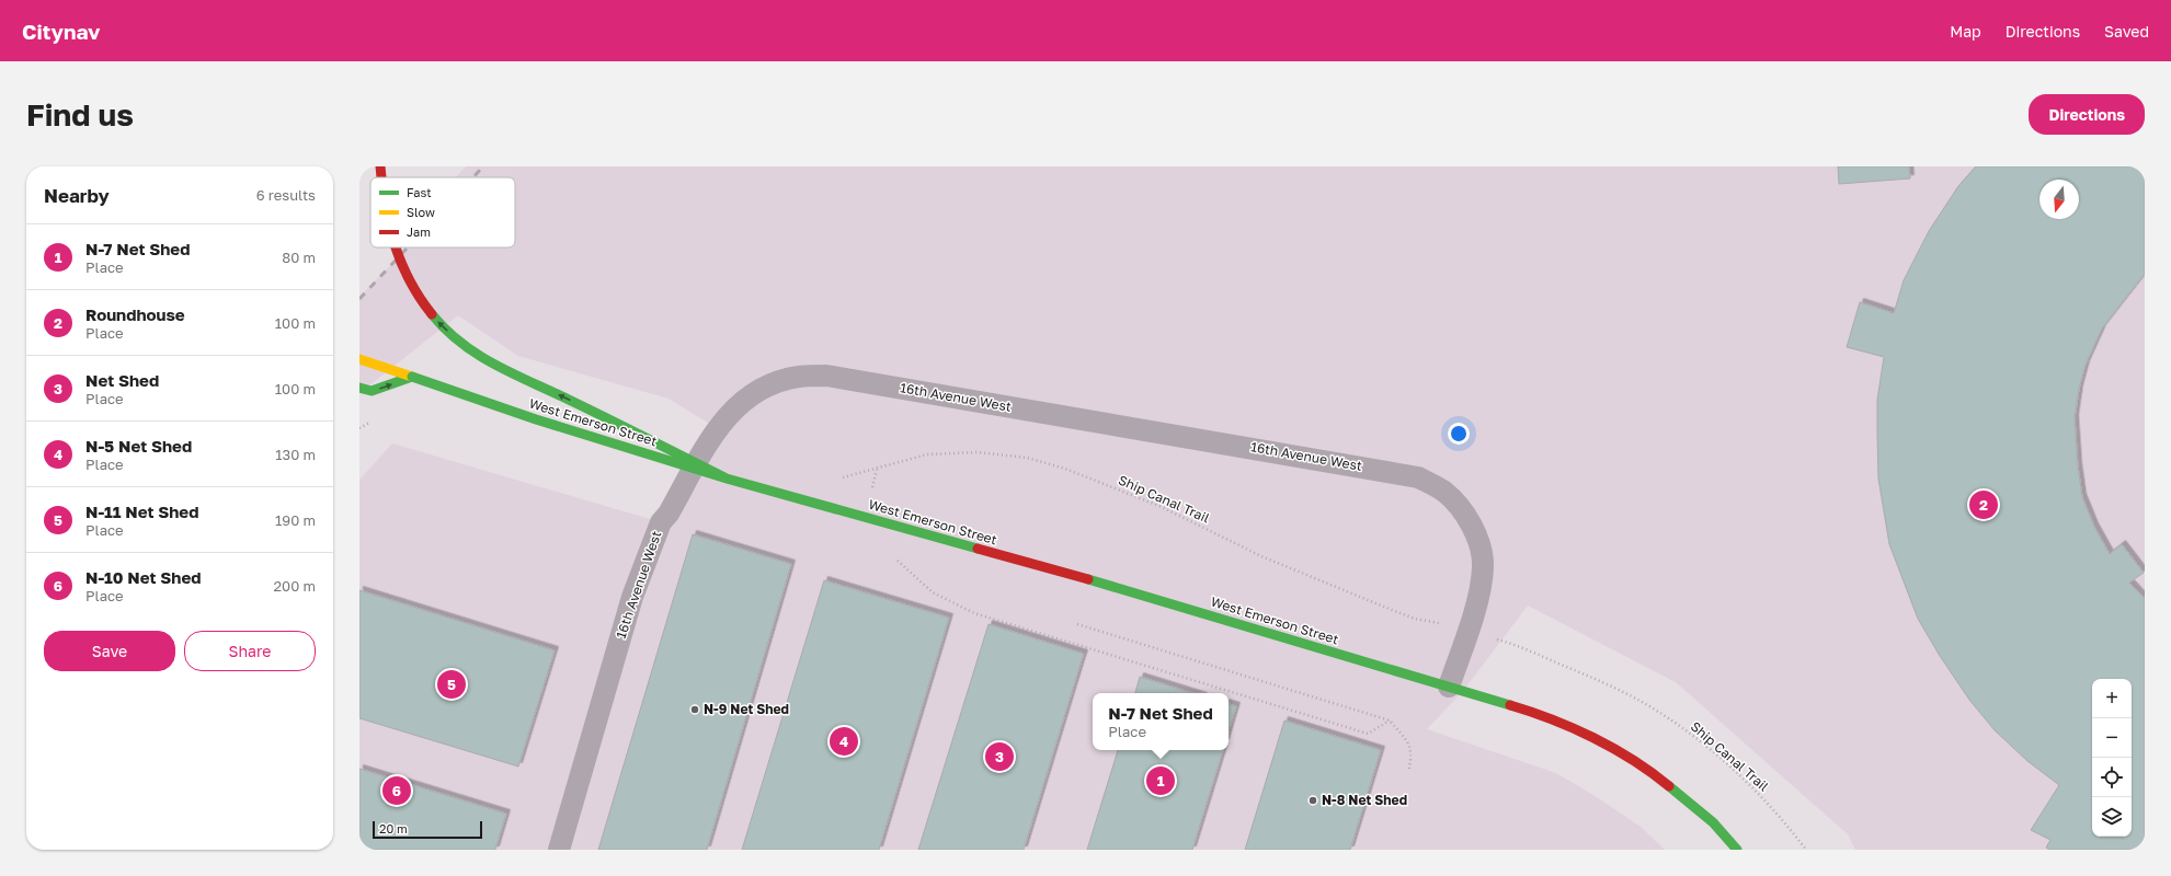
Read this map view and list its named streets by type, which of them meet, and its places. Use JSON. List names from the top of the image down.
{
  "streets": {
    "main road": ["West Emerson Street"],
    "lane": ["16th Avenue West"],
    "path": ["Ship Canal Trail"]
  },
  "crossings": [
    ["16th Avenue West", "West Emerson Street"]
  ],
  "places": ["N-9 Net Shed", "N-8 Net Shed"],
  "legend": ["Fast", "Slow", "Jam"],
  "scale_bar": "20 m",
  "north": "bottom",
  "page": {
    "header": "Citynav",
    "nav": ["Map", "Directions", "Saved"],
    "buttons": [
      "Directions",
      ["Save", "Share"]
    ],
    "title": "Find us",
    "heading": ["Nearby", "6 results"],
    "list": [
      {
        "mark": "1",
        "name": "N-7 Net Shed",
        "note": "Place",
        "value": "80 m"
      },
      {
        "mark": "2",
        "name": "Roundhouse",
        "note": "Place",
        "value": "100 m"
      },
      {
        "mark": "3",
        "name": "Net Shed",
        "note": "Place",
        "value": "100 m"
      },
      {
        "mark": "4",
        "name": "N-5 Net Shed",
        "note": "Place",
        "value": "130 m"
      },
      {
        "mark": "5",
        "name": "N-11 Net Shed",
        "note": "Place",
        "value": "190 m"
      },
      {
        "mark": "6",
        "name": "N-10 Net Shed",
        "note": "Place",
        "value": "200 m"
      }
    ],
    "pins": [
      "2",
      "5",
      "4",
      "3",
      "1",
      "6"
    ],
    "map_buttons": ["+", "−"],
    "popup": ["N-7 Net Shed", "Place"],
    "scale": "20 m"
  }
}
